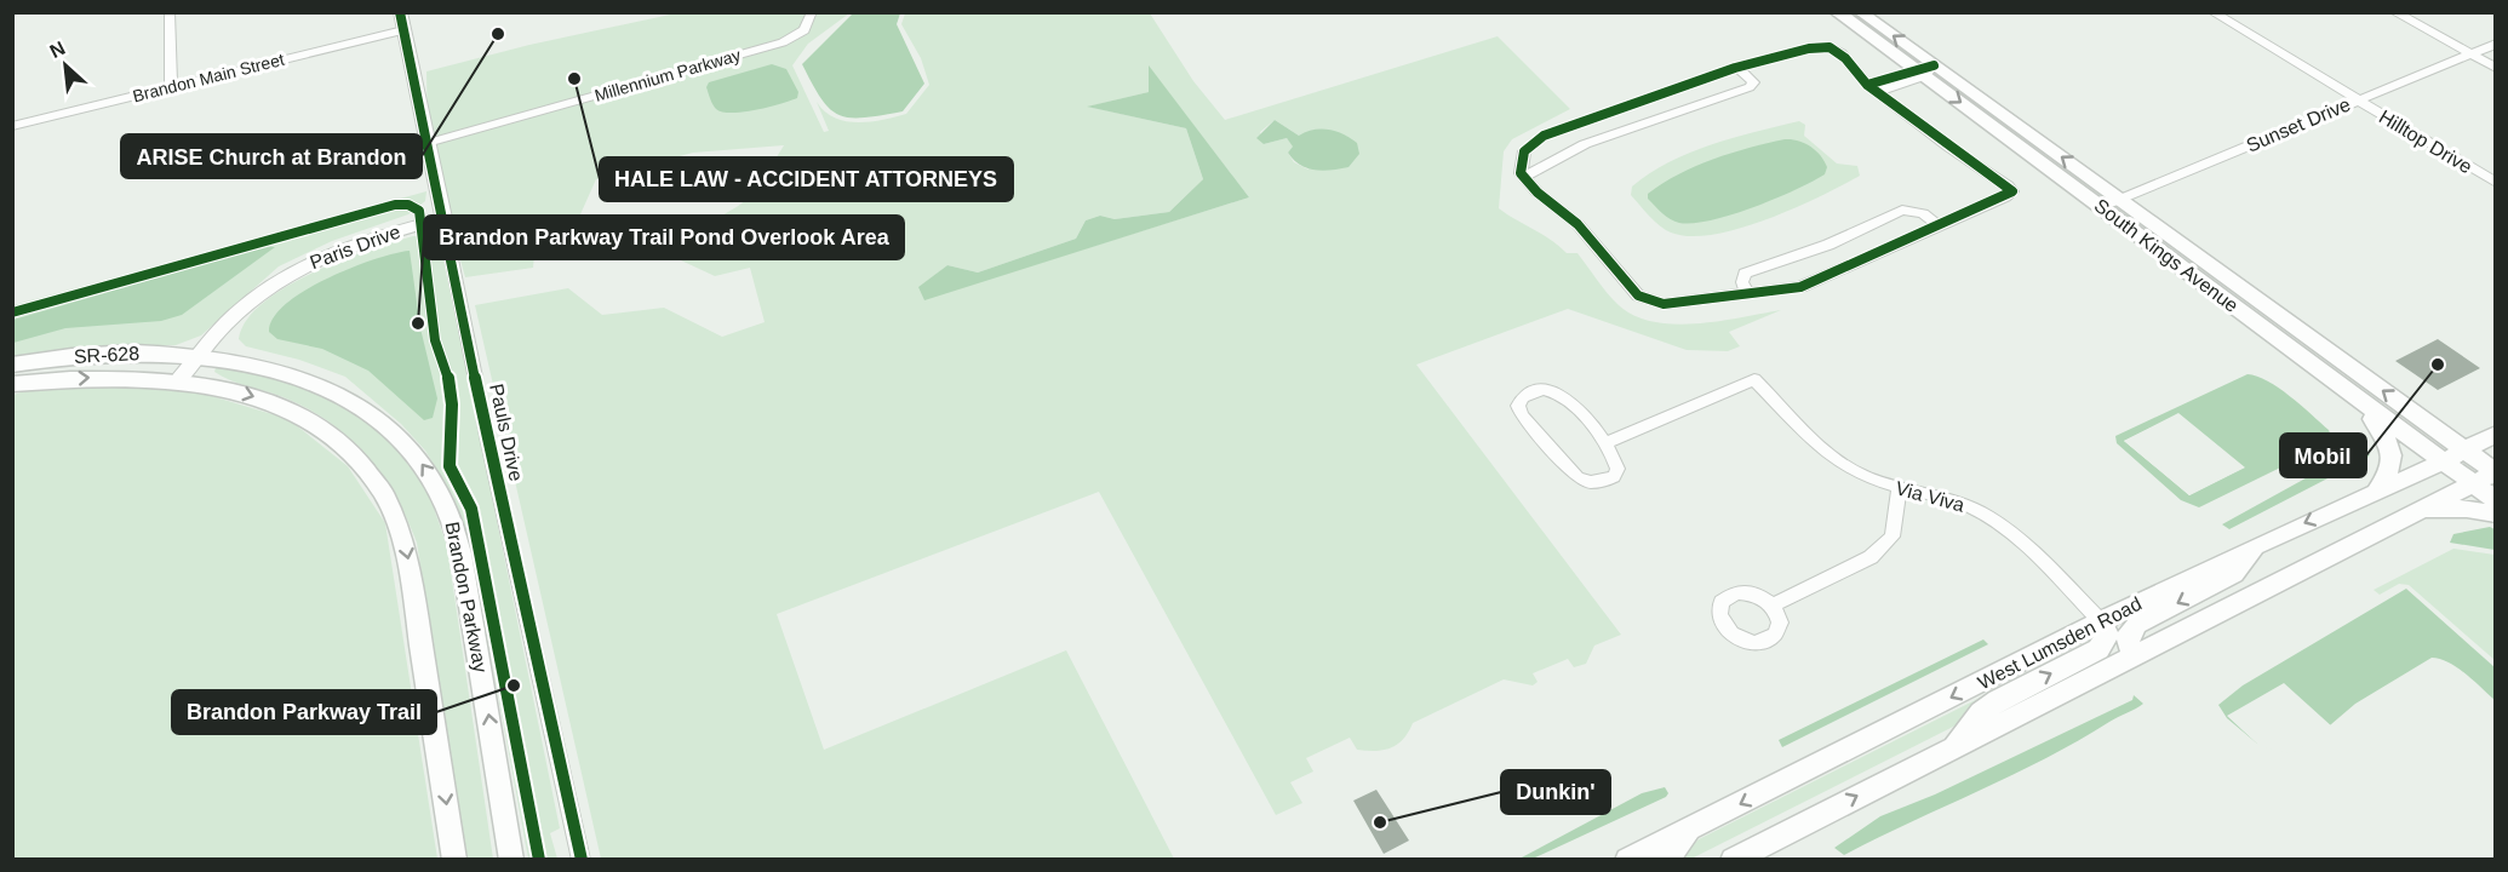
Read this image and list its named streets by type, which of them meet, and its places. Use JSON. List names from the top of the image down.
{
  "streets": {
    "main road": [
      "South Kings Avenue",
      "SR-628",
      "Brandon Parkway",
      "West Lumsden Road"
    ],
    "street": [
      "Millennium Parkway",
      "Brandon Main Street",
      "Sunset Drive",
      "Hilltop Drive",
      "Paris Drive",
      "Pauls Drive",
      "Via Viva"
    ]
  },
  "crossings": [
    ["Millennium Parkway", "Pauls Drive"],
    ["Brandon Main Street", "Pauls Drive"],
    ["Sunset Drive", "Hilltop Drive"],
    ["Sunset Drive", "South Kings Avenue"],
    ["Paris Drive", "SR-628"],
    ["Paris Drive", "Pauls Drive"],
    ["Paris Drive", "Brandon Parkway"],
    ["South Kings Avenue", "West Lumsden Road"],
    ["SR-628", "Brandon Parkway"],
    ["Via Viva", "West Lumsden Road"]
  ],
  "one_way": ["Brandon Parkway"],
  "places": [
    "ARISE Church at Brandon",
    "HALE LAW - ACCIDENT ATTORNEYS",
    "Brandon Parkway Trail Pond Overlook Area",
    "Mobil",
    "Brandon Parkway Trail",
    "Dunkin'"
  ],
  "north": "top left"
}
